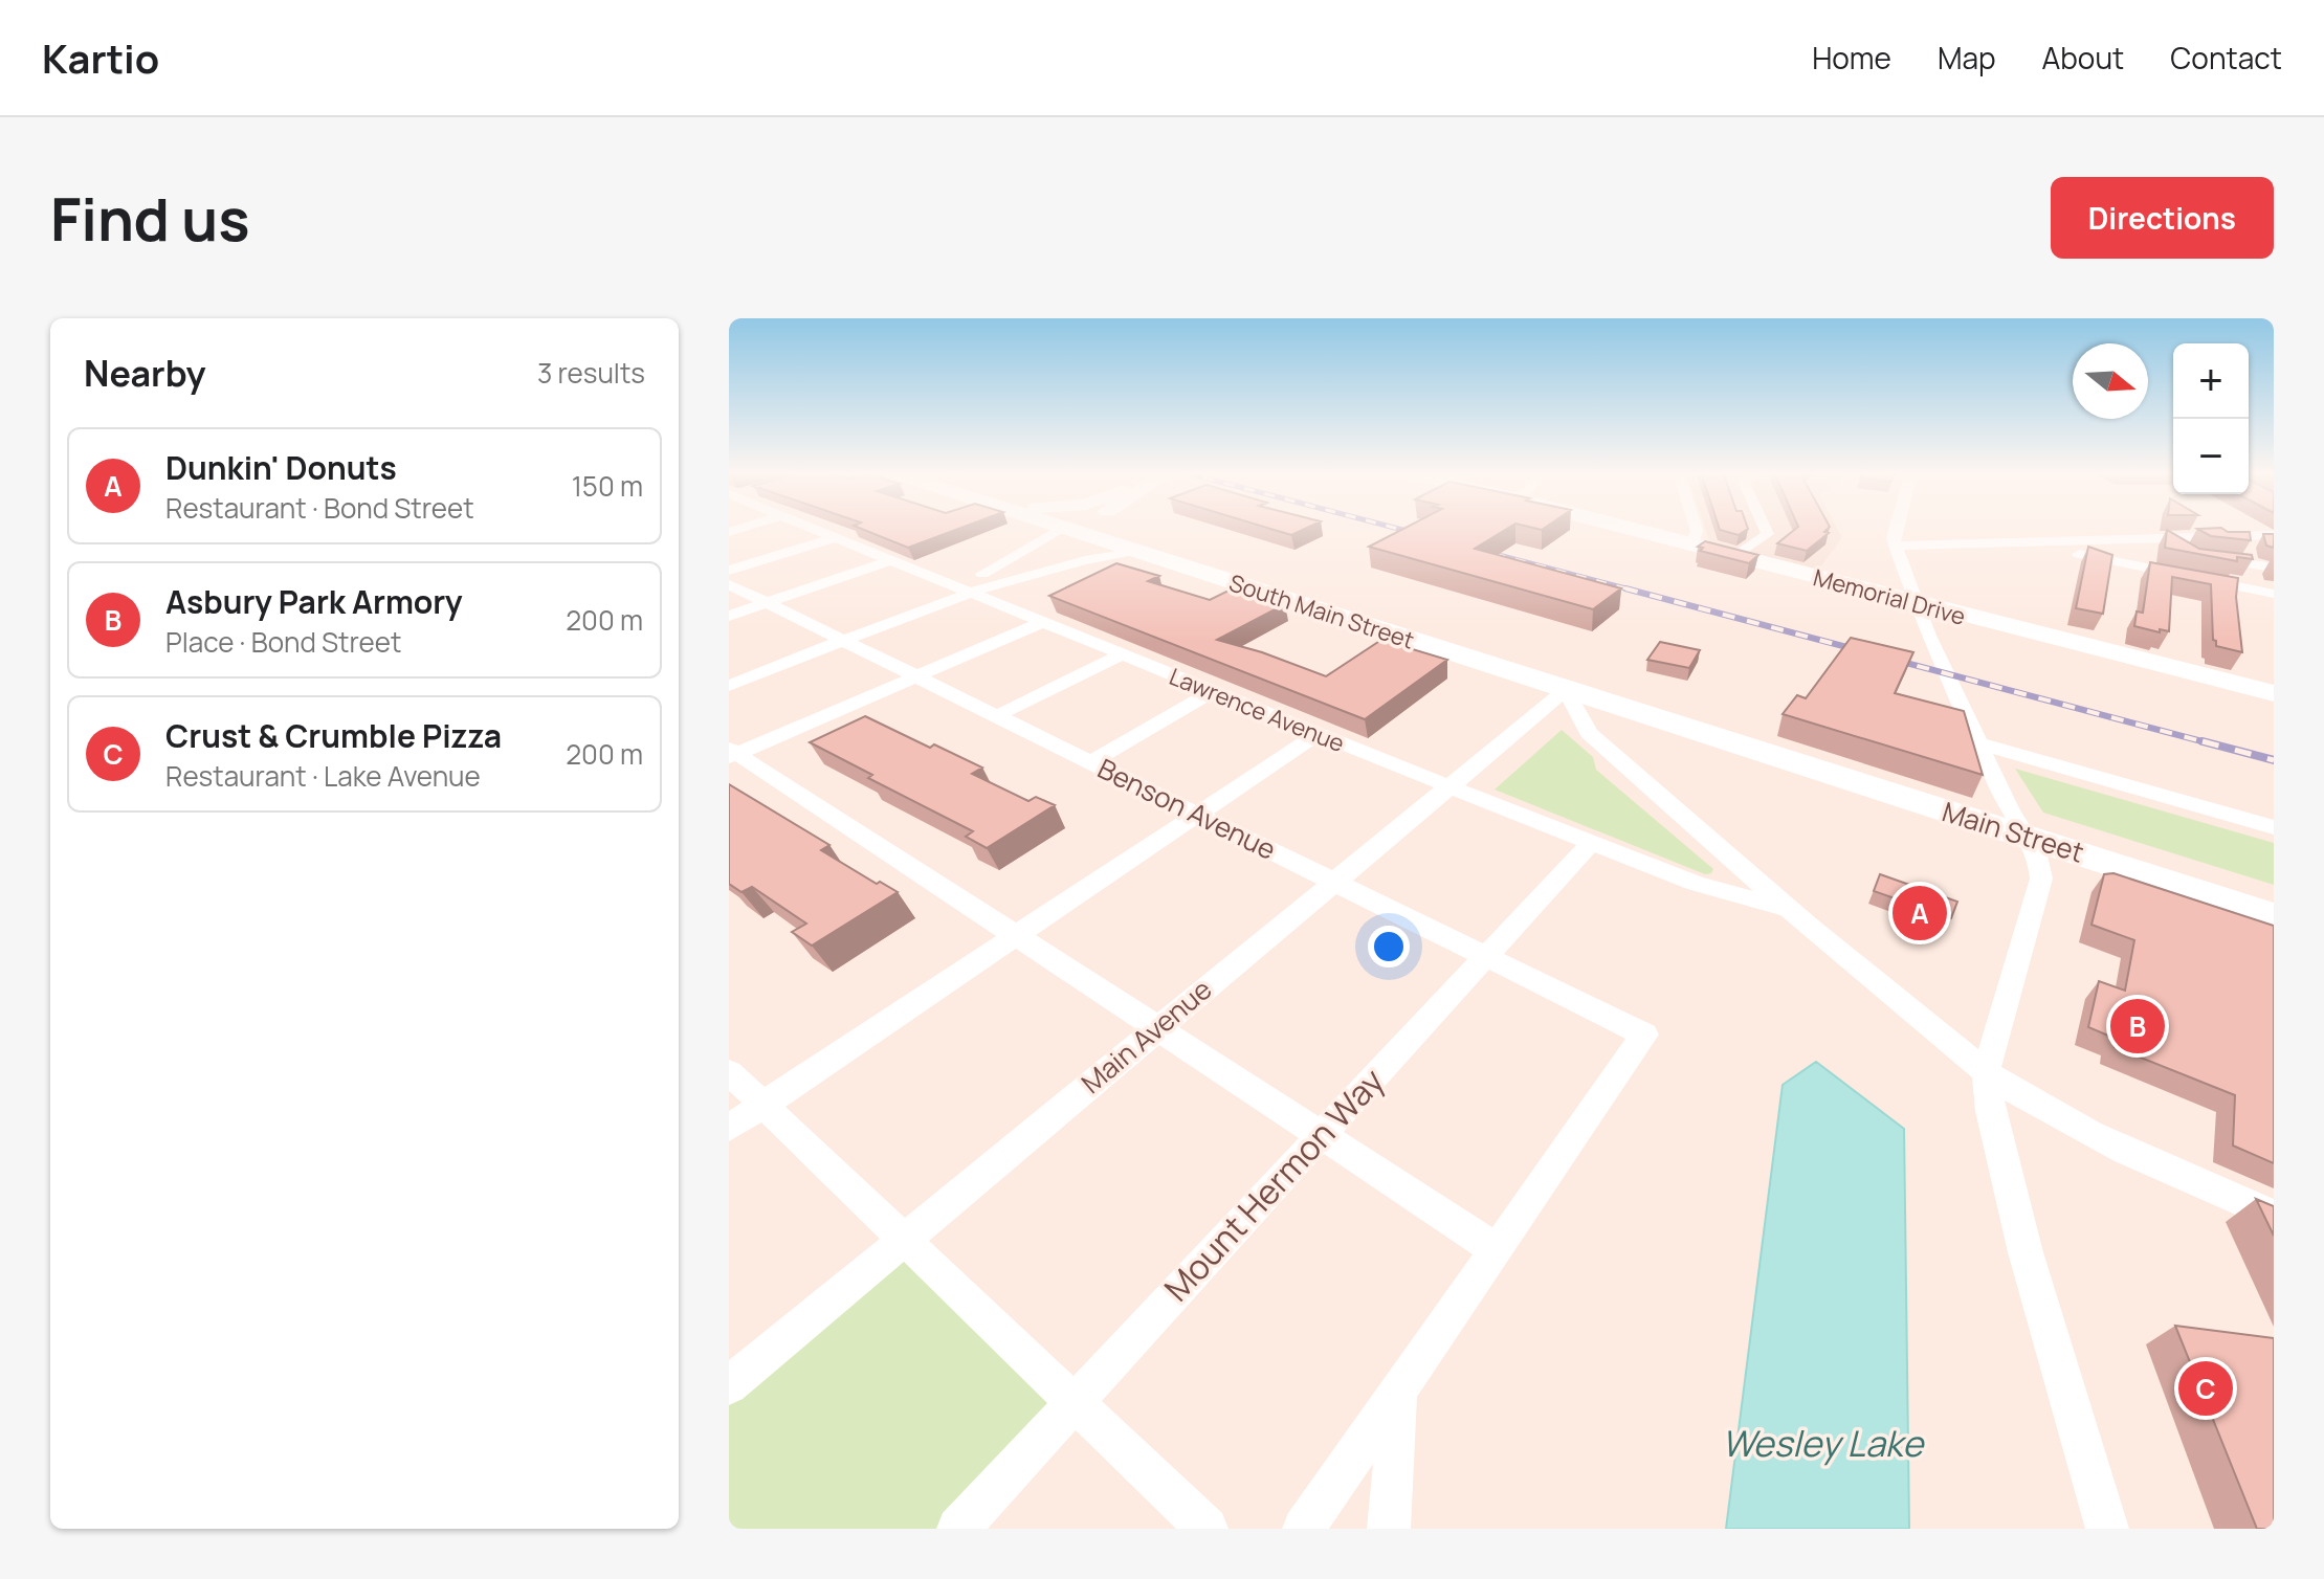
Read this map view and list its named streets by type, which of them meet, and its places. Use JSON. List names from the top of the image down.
{
  "streets": {
    "main road": ["Memorial Drive", "South Main Street", "Main Street"],
    "street": [
      "Lawrence Avenue",
      "Benson Avenue",
      "Main Avenue",
      "Mount Hermon Way"
    ]
  },
  "crossings": [
    ["South Main Street", "Main Street"],
    ["South Main Street", "Main Avenue"],
    ["Lawrence Avenue", "Main Avenue"],
    ["Lawrence Avenue", "Mount Hermon Way"],
    ["Benson Avenue", "Main Avenue"],
    ["Benson Avenue", "Mount Hermon Way"]
  ],
  "water": ["Wesley Lake"],
  "north": "right",
  "page": {
    "header": "Kartio",
    "nav": [
      "Home",
      "Map",
      "About",
      "Contact"
    ],
    "buttons": "Directions",
    "title": "Find us",
    "heading": ["Nearby", "3 results"],
    "map_buttons": ["+", "−"],
    "list": [
      {
        "mark": "A",
        "name": "Dunkin' Donuts",
        "note": "Restaurant · Bond Street",
        "value": "150 m"
      },
      {
        "mark": "B",
        "name": "Asbury Park Armory",
        "note": "Place · Bond Street",
        "value": "200 m"
      },
      {
        "mark": "C",
        "name": "Crust & Crumble Pizza",
        "note": "Restaurant · Lake Avenue",
        "value": "200 m"
      }
    ],
    "pins": ["A", "B", "C"]
  }
}
